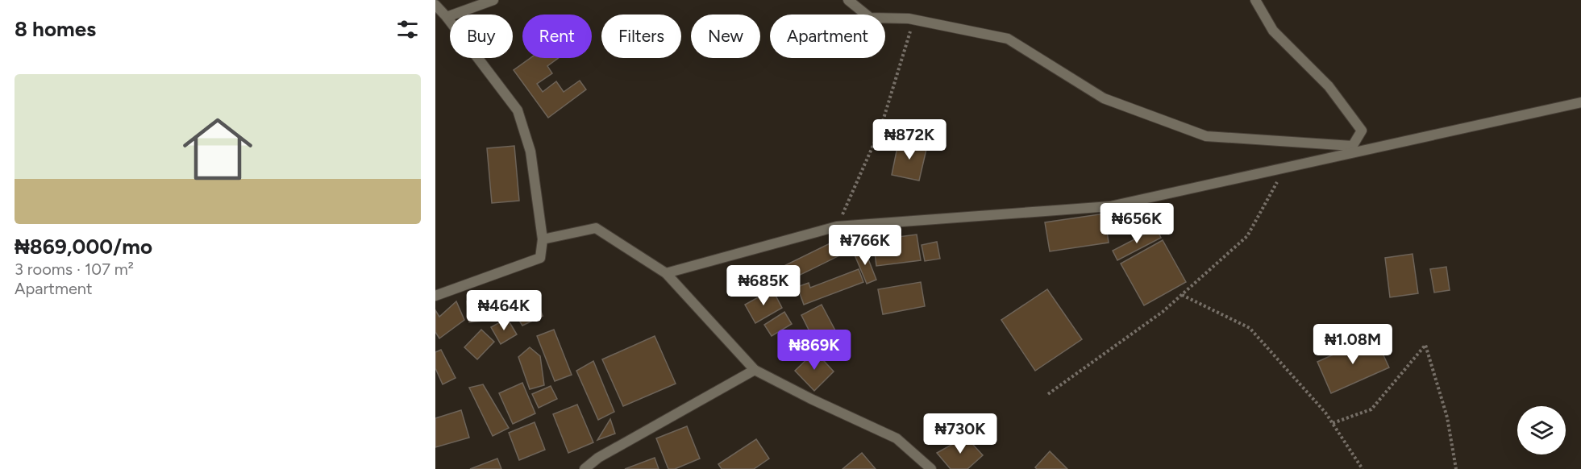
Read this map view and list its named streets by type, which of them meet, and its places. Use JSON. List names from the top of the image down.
{
  "page": {
    "heading": "8 homes",
    "chip": [
      "Buy",
      "Rent",
      "Filters",
      "New",
      "Apartment"
    ],
    "list": [
      {
        "name": "₦869,000/mo",
        "note": "3 rooms · 107 m² · Apartment"
      }
    ],
    "price": [
      "₦872K",
      "₦656K",
      "₦766K",
      "₦685K",
      "₦464K",
      "₦1.08M",
      "₦869K",
      "₦730K"
    ]
  }
}
